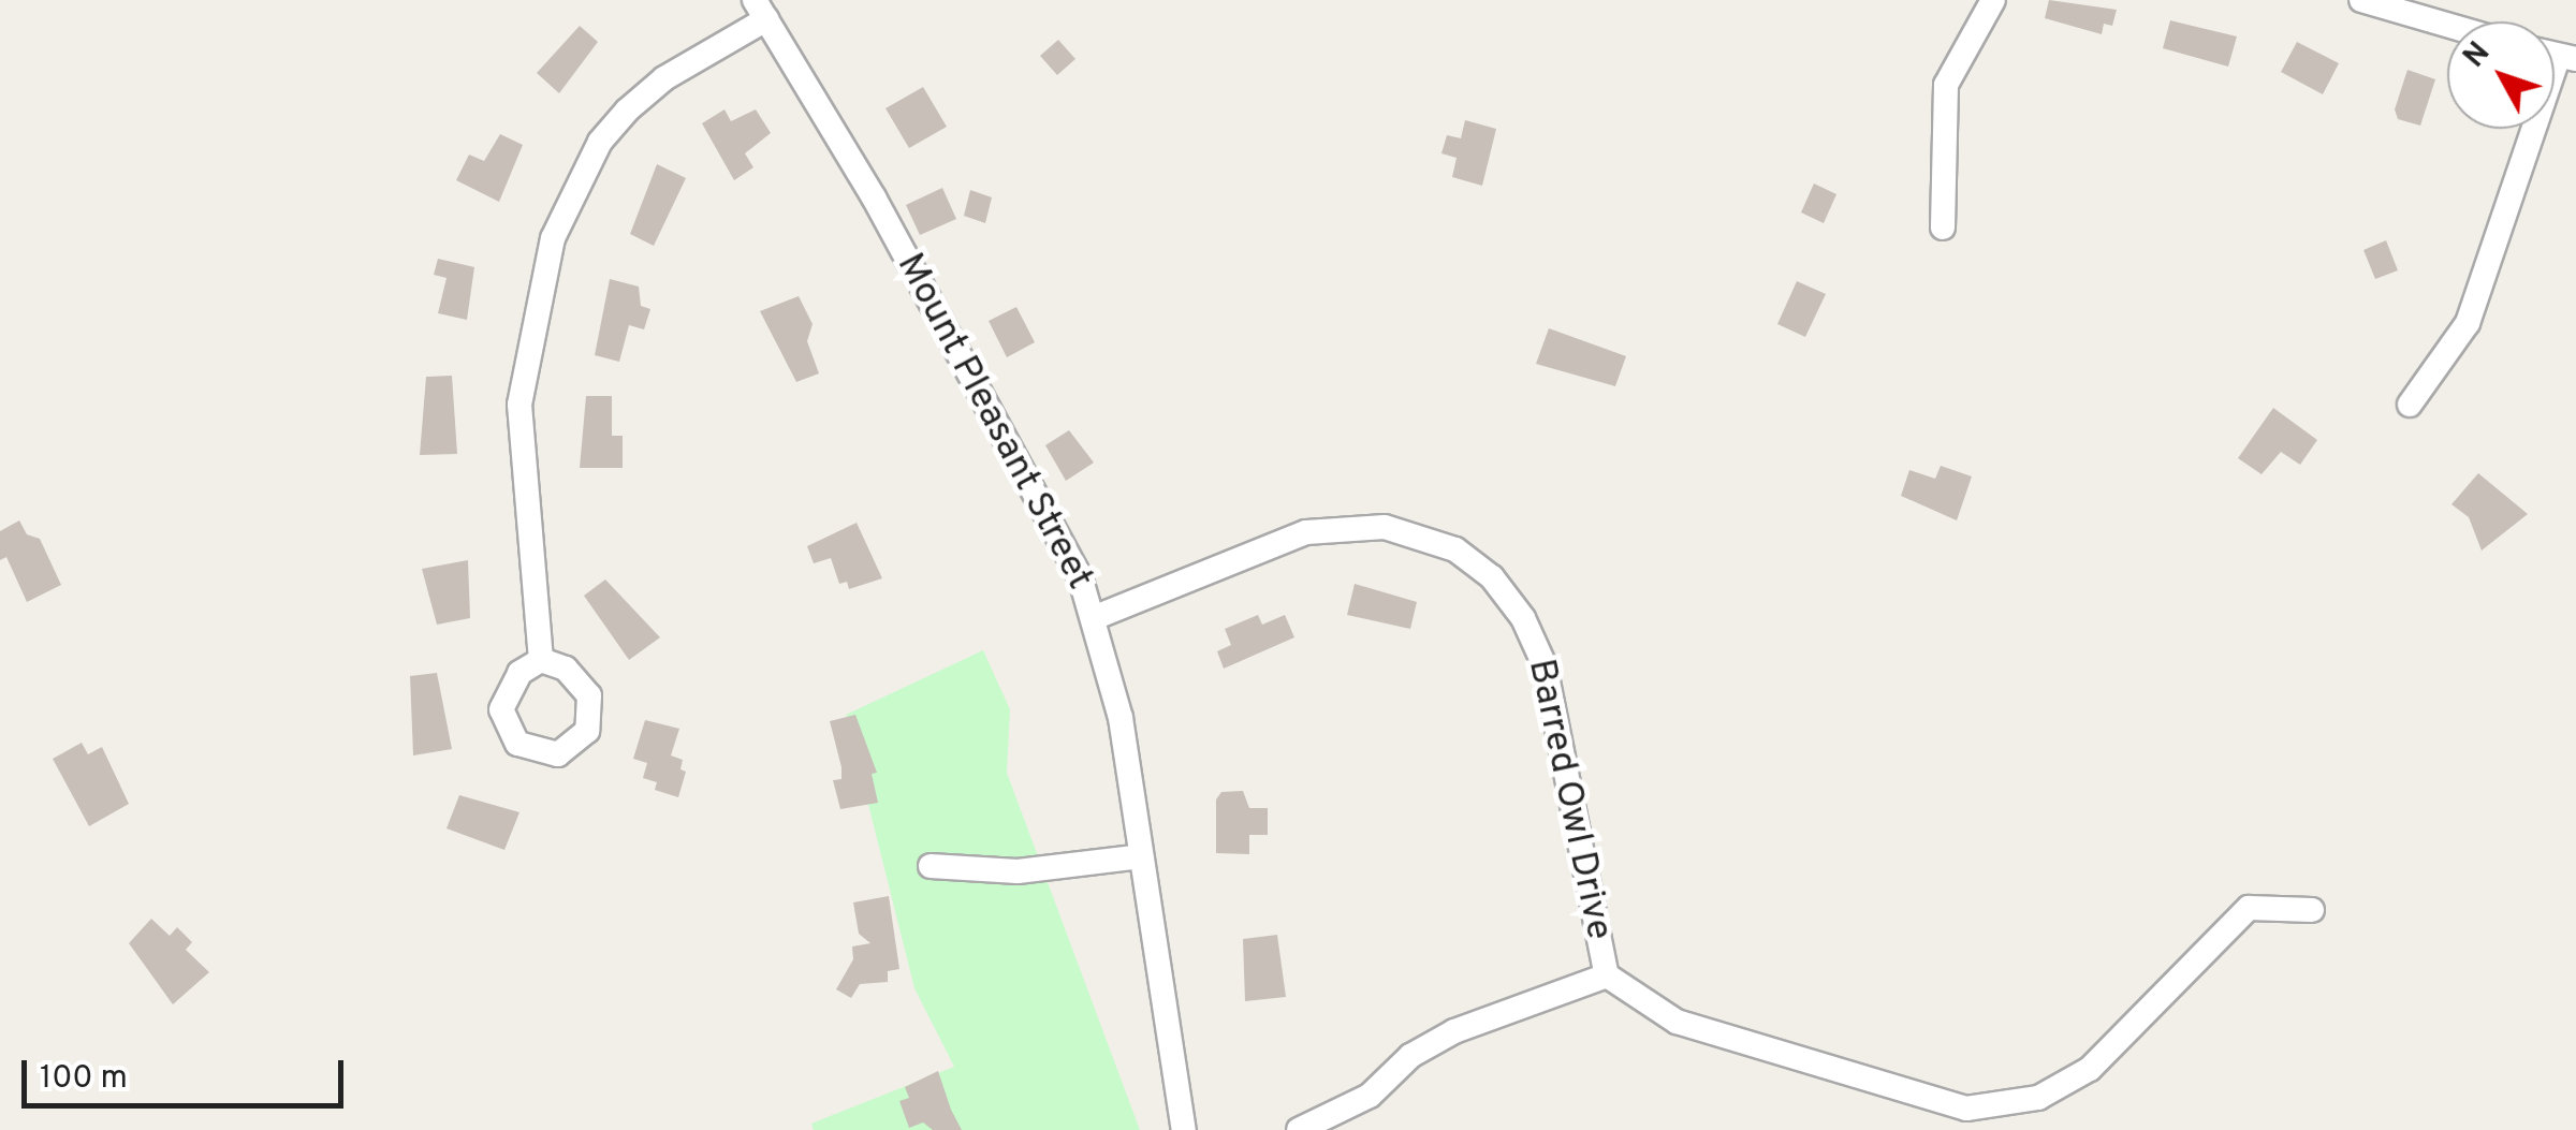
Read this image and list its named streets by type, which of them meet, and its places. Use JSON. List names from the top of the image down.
{
  "streets": {
    "street": ["Mount Pleasant Street", "Barred Owl Drive"]
  },
  "crossings": [
    ["Mount Pleasant Street", "Barred Owl Drive"]
  ],
  "scale_bar": "100 m",
  "north": "top left"
}
